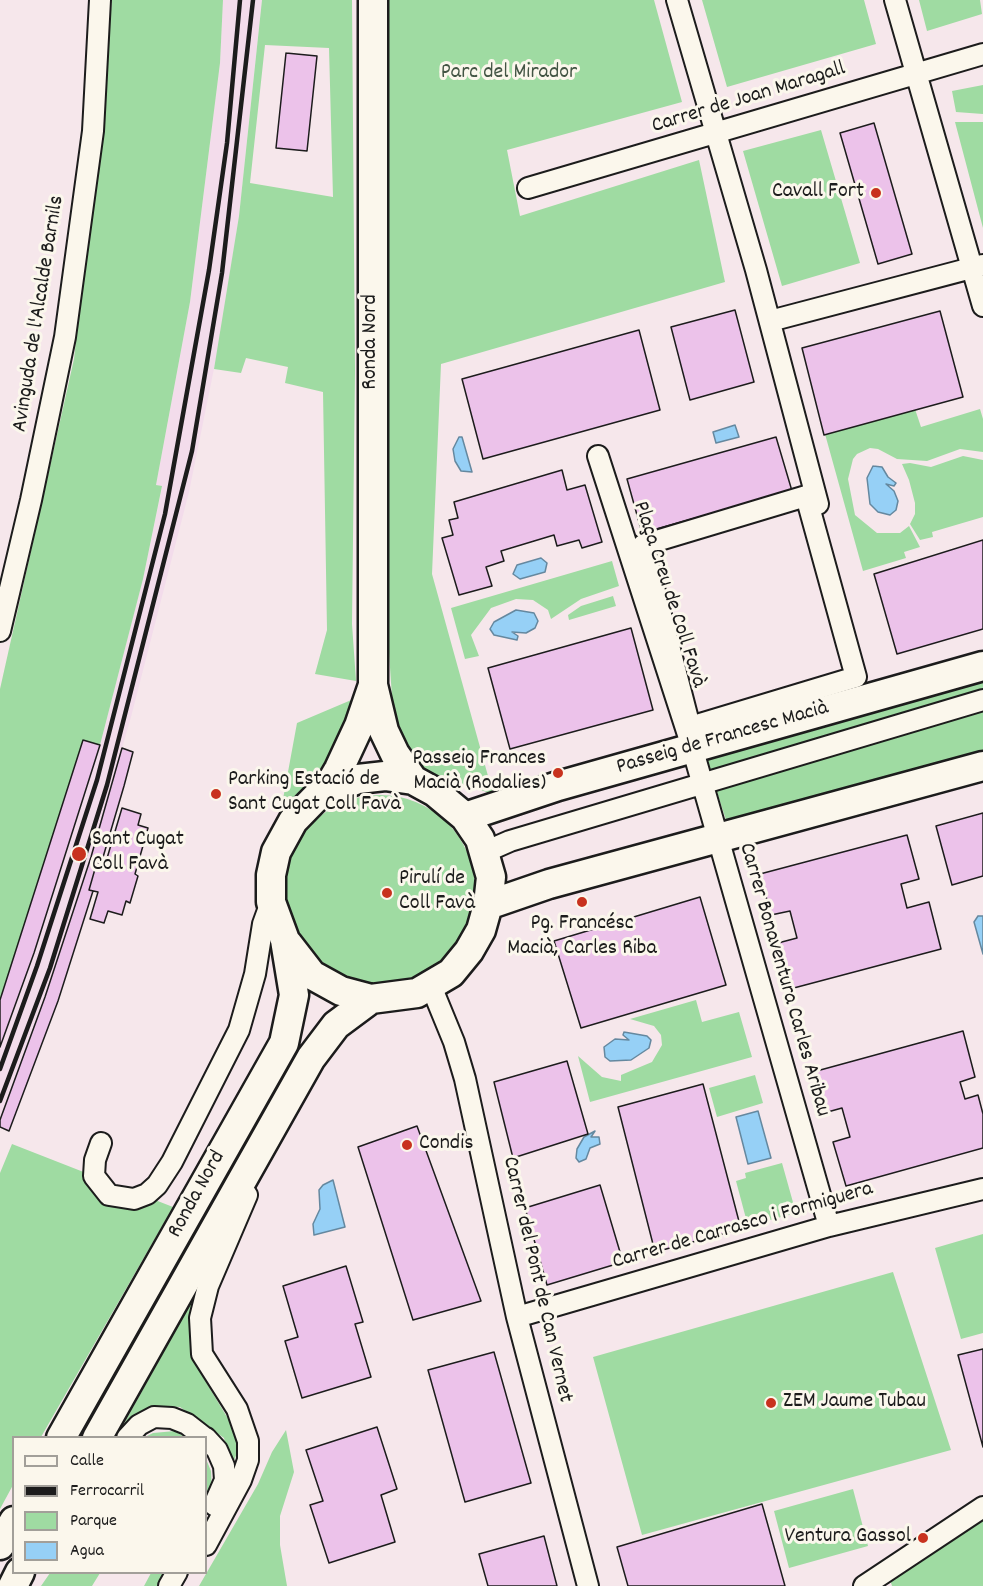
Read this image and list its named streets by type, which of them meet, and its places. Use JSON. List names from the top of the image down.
{
  "streets": {
    "main road": ["Ronda Nord", "Passeig de Francesc Macià"],
    "street": [
      "Carrer de Joan Maragall",
      "Avinguda de l'Alcalde Barnils",
      "Plaça Creu de Coll Favà",
      "Carrer Bonaventura Carles Aribau",
      "Carrer de Carrasco i Formiguera",
      "Carrer del Pont de Can Vernet"
    ]
  },
  "crossings": [
    ["Ronda Nord", "Passeig de Francesc Macià"],
    ["Ronda Nord", "Carrer del Pont de Can Vernet"],
    ["Plaça Creu de Coll Favà", "Passeig de Francesc Macià"],
    ["Plaça Creu de Coll Favà", "Carrer Bonaventura Carles Aribau"],
    ["Passeig de Francesc Macià", "Carrer Bonaventura Carles Aribau"],
    ["Carrer Bonaventura Carles Aribau", "Carrer de Carrasco i Formiguera"],
    ["Carrer de Carrasco i Formiguera", "Carrer del Pont de Can Vernet"]
  ],
  "parks": ["Parc del Mirador"],
  "places": [
    "Cavall Fort",
    "Passeig Frances Macià (Rodalies)",
    "Parking Estació de Sant Cugat Coll Favà",
    "Sant Cugat Coll Favà",
    "Pirulí de Coll Favà",
    "Pg. Francésc Macià, Carles Riba",
    "Condis",
    "ZEM Jaume Tubau",
    "Ventura Gassol"
  ],
  "legend": [
    "Calle",
    "Ferrocarril",
    "Parque",
    "Agua"
  ]
}
